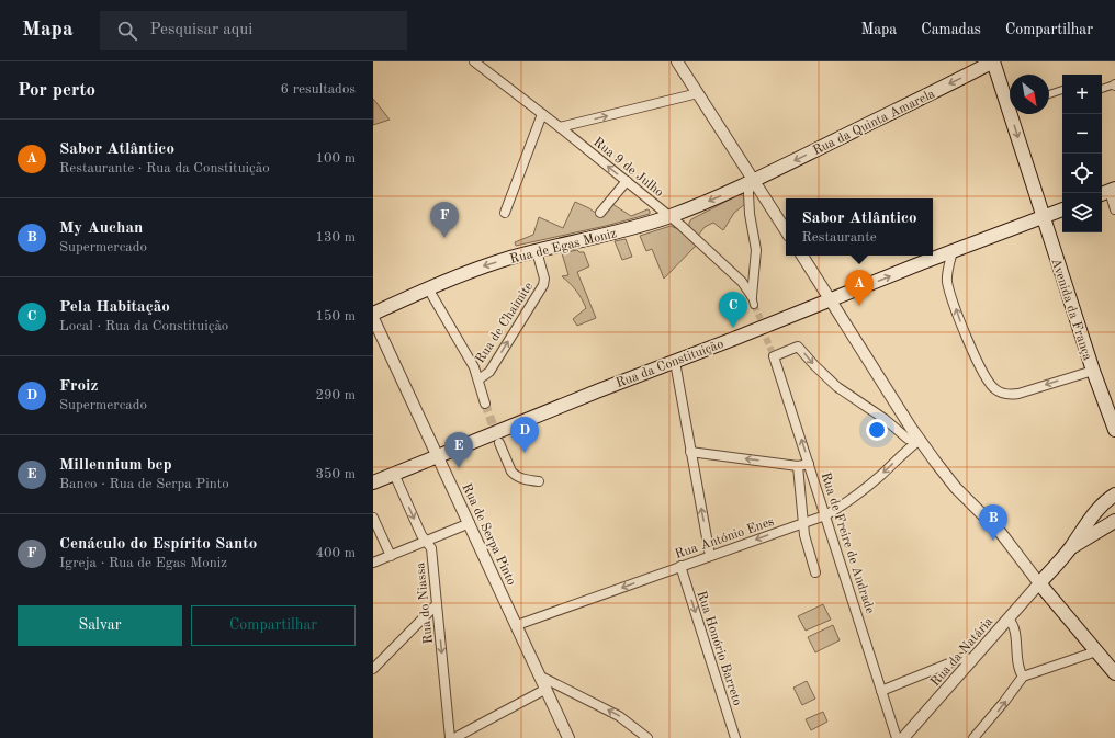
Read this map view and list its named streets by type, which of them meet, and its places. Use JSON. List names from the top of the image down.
{
  "streets": {
    "main road": [
      "Rua da Quinta Amarela",
      "Rua de Egas Moniz",
      "Avenida da França",
      "Rua da Constituição"
    ],
    "street": [
      "Rua 9 de Julho",
      "Rua de Chaimite",
      "Rua de Serpa Pinto",
      "Rua António Enes",
      "Rua de Freire de Andrade",
      "Rua do Niassa",
      "Rua Honório Barreto",
      "Rua da Natária"
    ]
  },
  "crossings": [
    ["Rua da Quinta Amarela", "Rua 9 de Julho"],
    ["Rua da Quinta Amarela", "Rua de Egas Moniz"],
    ["Rua da Quinta Amarela", "Avenida da França"],
    ["Rua 9 de Julho", "Rua de Egas Moniz"],
    ["Rua de Egas Moniz", "Rua de Chaimite"],
    ["Avenida da França", "Rua da Constituição"],
    ["Rua da Constituição", "Rua de Serpa Pinto"],
    ["Rua da Constituição", "Rua do Niassa"],
    ["Rua de Serpa Pinto", "Rua António Enes"],
    ["Rua António Enes", "Rua de Freire de Andrade"],
    ["Rua António Enes", "Rua Honório Barreto"]
  ],
  "one_way": [
    "Rua da Quinta Amarela",
    "Rua de Egas Moniz",
    "Rua de Chaimite",
    "Rua António Enes",
    "Rua do Niassa",
    "Rua Honório Barreto"
  ],
  "north": "bottom right",
  "page": {
    "header": "Mapa",
    "search": "Pesquisar aqui",
    "nav": ["Mapa", "Camadas", "Compartilhar"],
    "heading": ["Por perto", "6 resultados"],
    "map_buttons": ["+", "−"],
    "list": [
      {
        "mark": "A",
        "name": "Sabor Atlântico",
        "note": "Restaurante · Rua da Constituição",
        "value": "100 m"
      },
      {
        "mark": "B",
        "name": "My Auchan",
        "note": "Supermercado",
        "value": "130 m"
      },
      {
        "mark": "C",
        "name": "Pela Habitação",
        "note": "Local · Rua da Constituição",
        "value": "150 m"
      },
      {
        "mark": "D",
        "name": "Froiz",
        "note": "Supermercado",
        "value": "290 m"
      },
      {
        "mark": "E",
        "name": "Millennium bcp",
        "note": "Banco · Rua de Serpa Pinto",
        "value": "350 m"
      },
      {
        "mark": "F",
        "name": "Cenáculo do Espírito Santo",
        "note": "Igreja · Rua de Egas Moniz",
        "value": "400 m"
      }
    ],
    "popup": ["Sabor Atlântico", "Restaurante"],
    "pins": [
      "F",
      "A",
      "C",
      "D",
      "E",
      "B"
    ],
    "buttons": ["Salvar", "Compartilhar"]
  }
}
